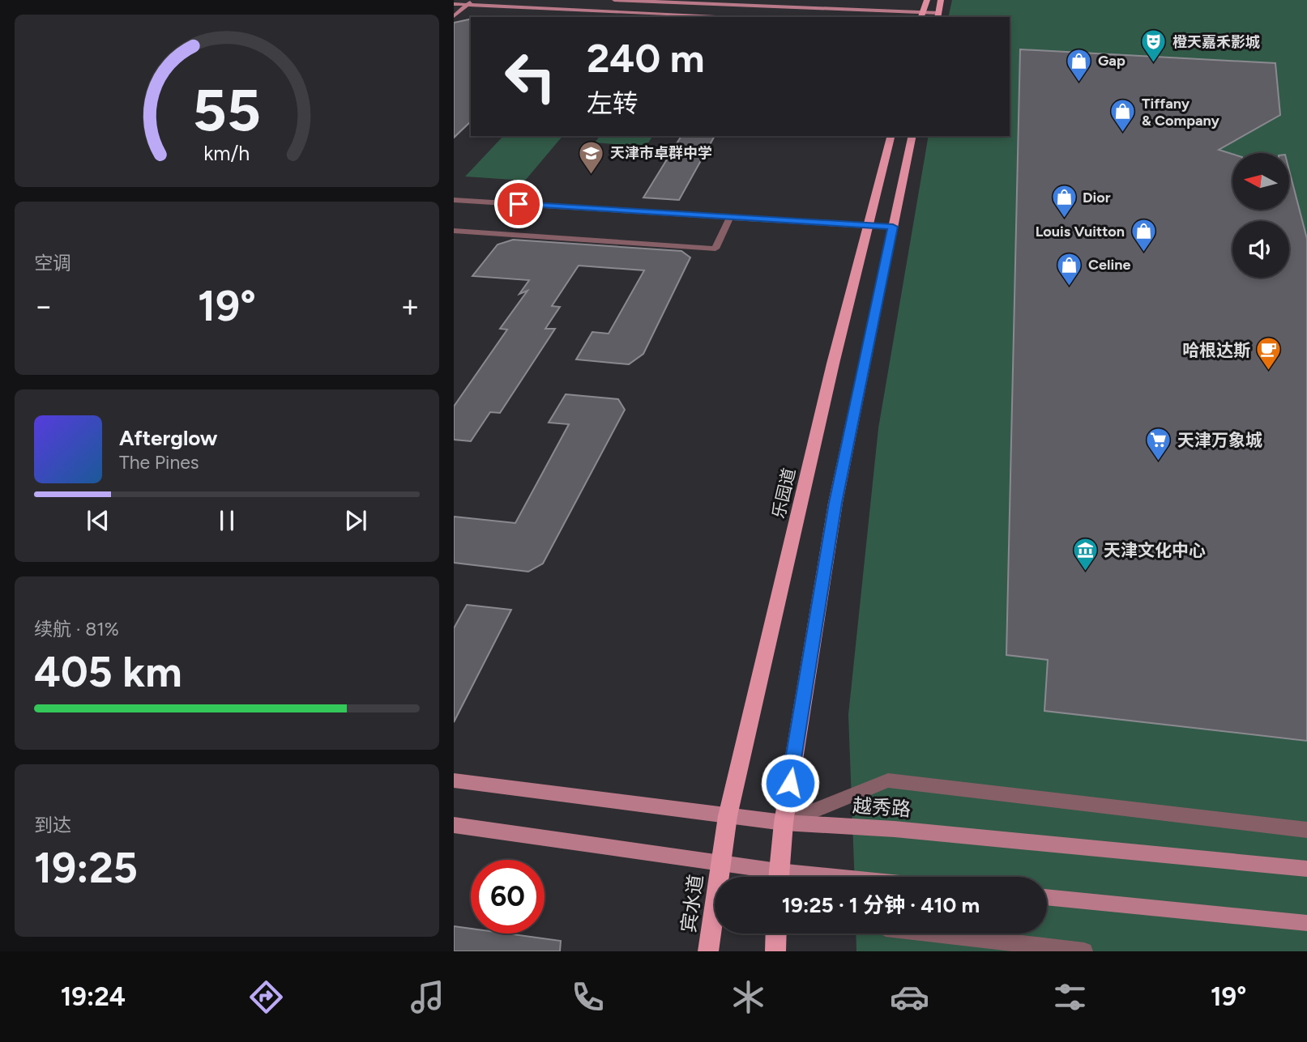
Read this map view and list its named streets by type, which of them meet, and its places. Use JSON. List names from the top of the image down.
{
  "streets": {
    "main road": ["乐园道", "越秀路", "宾水道"]
  },
  "crossings": [
    ["乐园道", "越秀路"],
    ["乐园道", "宾水道"]
  ],
  "places": {
    "theatre": ["橙天嘉禾影城"],
    "shop": [
      "Gap",
      "Tiffany & Company",
      "Dior",
      "Louis Vuitton",
      "Celine"
    ],
    "school or university": ["天津市卓群中学"],
    "cafe": ["哈根达斯"],
    "supermarket": ["天津万象城"],
    "museum": ["天津文化中心"]
  },
  "north": "left",
  "page": {
    "turn": ["240 m", "左转"],
    "tile": [
      "空调",
      ["续航 · 81%", "405 km"],
      ["到达", "19:25"]
    ],
    "heat": ["−", "19°", "+"],
    "song": ["Afterglow", "The Pines"],
    "limit": "60",
    "trip": "19:25 · 1 分钟 · 410 m",
    "tabs": ["19:24", "19°"],
    "gauge": ["55", "km/h"]
  }
}
